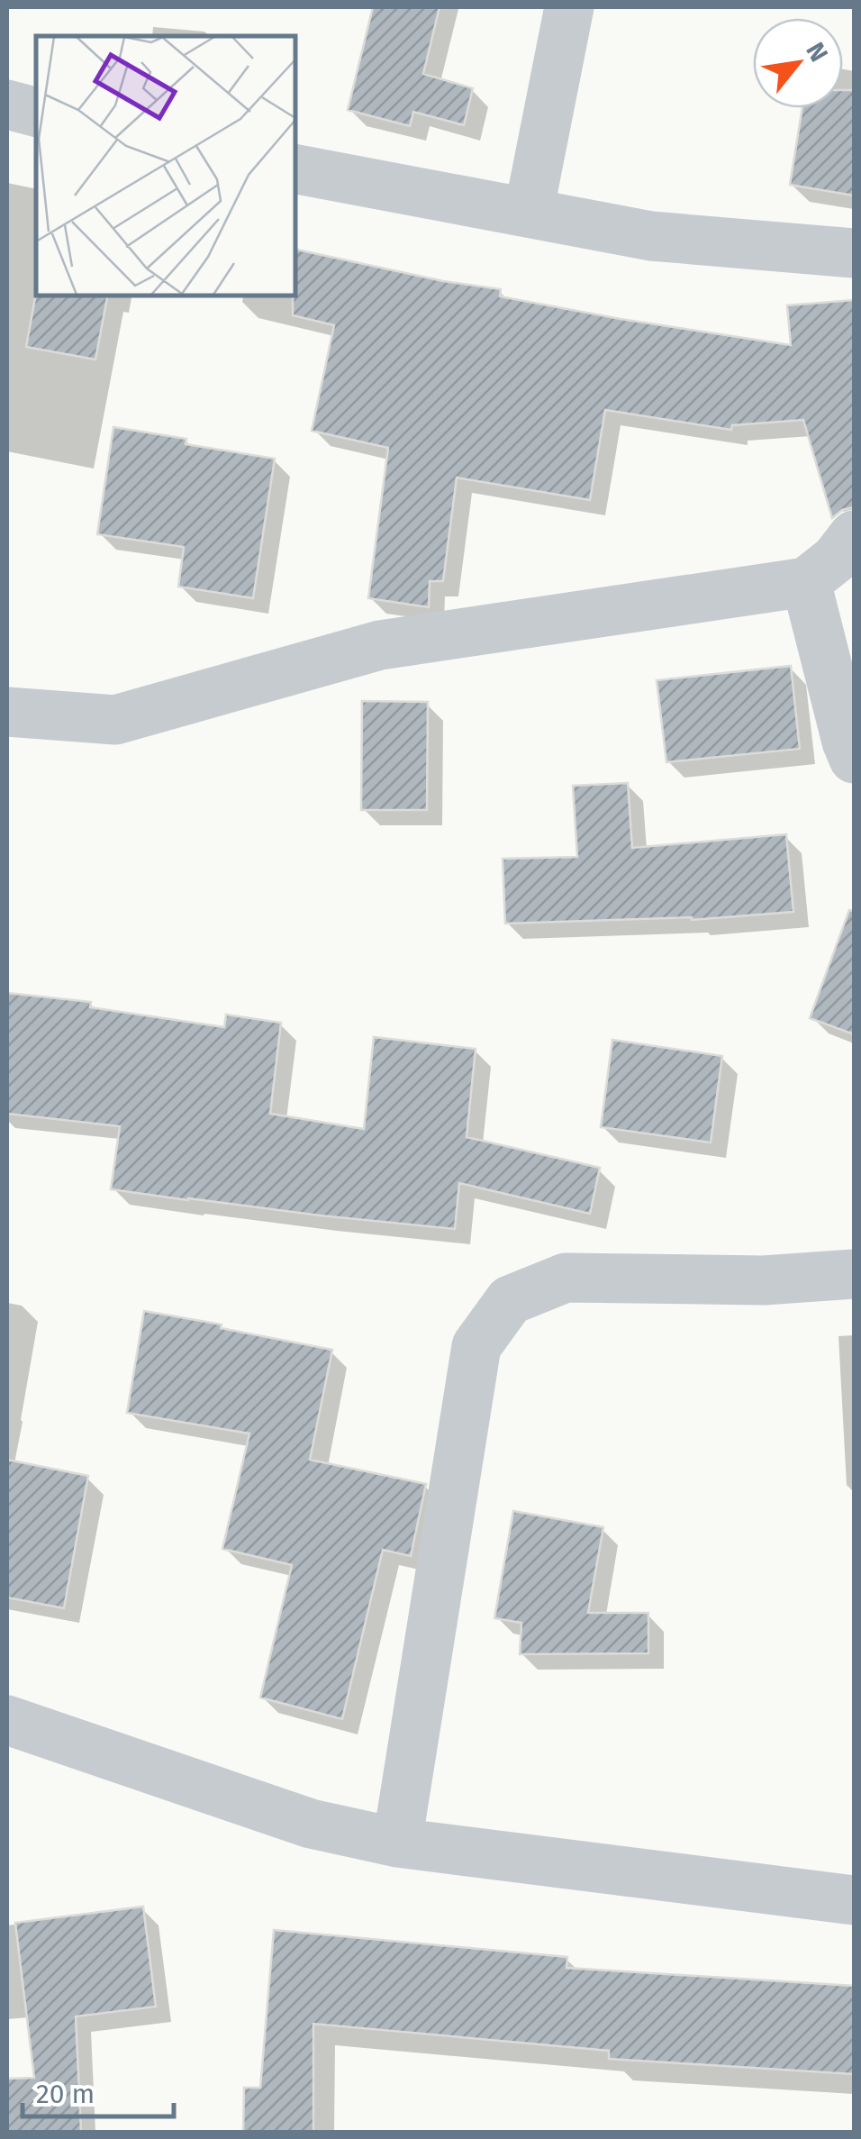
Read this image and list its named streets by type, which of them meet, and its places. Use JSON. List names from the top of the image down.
{
  "scale_bar": "20 m",
  "north": "top right"
}
